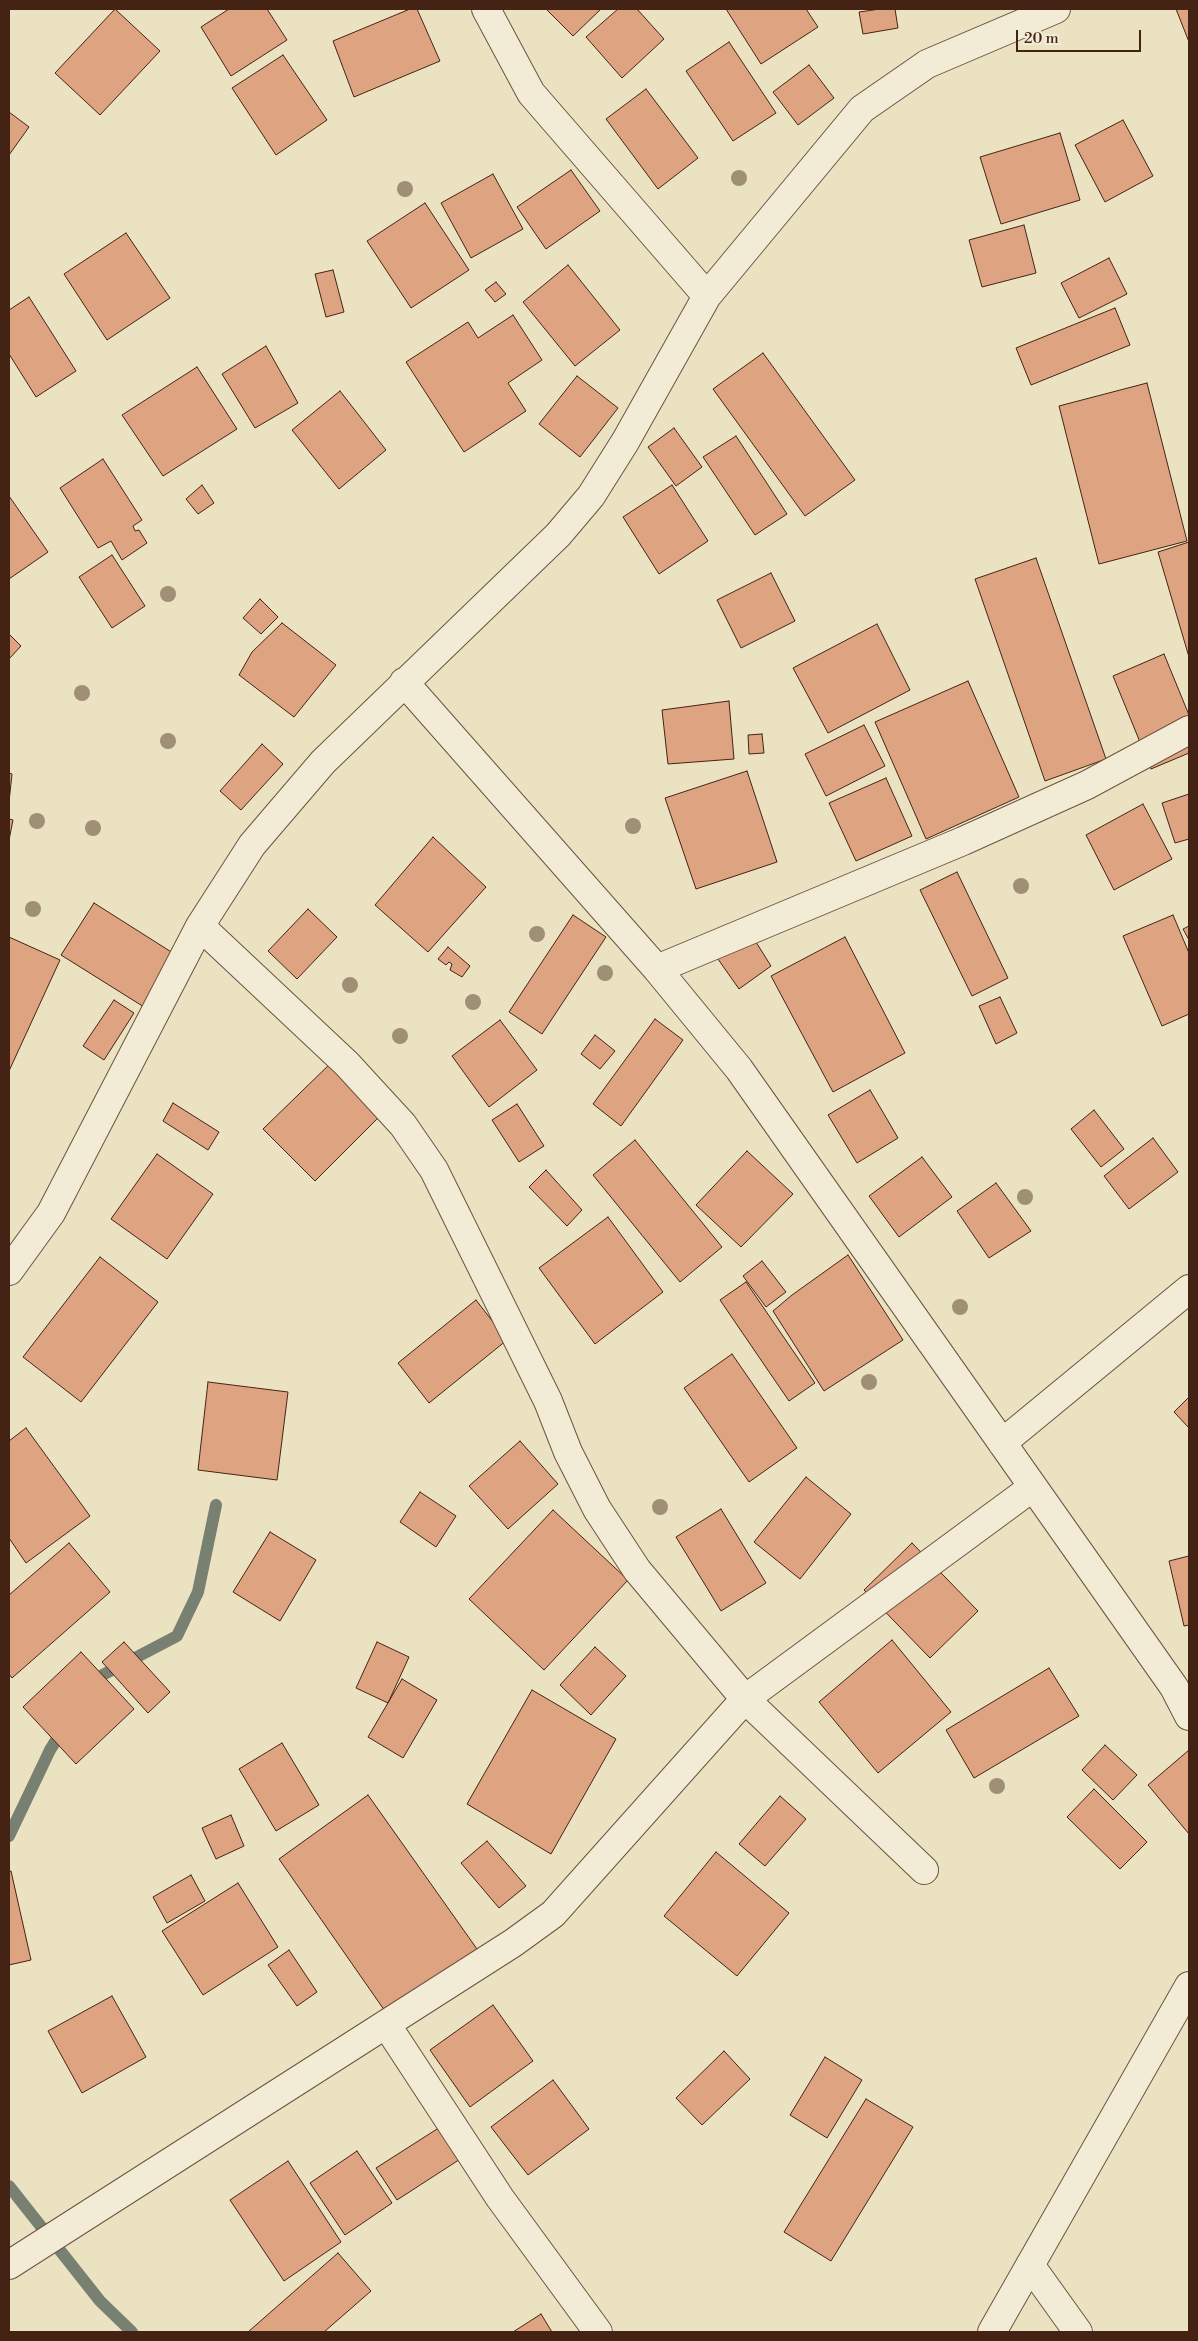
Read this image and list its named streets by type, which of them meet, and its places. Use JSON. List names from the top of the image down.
{
  "scale_bar": "20 m"
}
